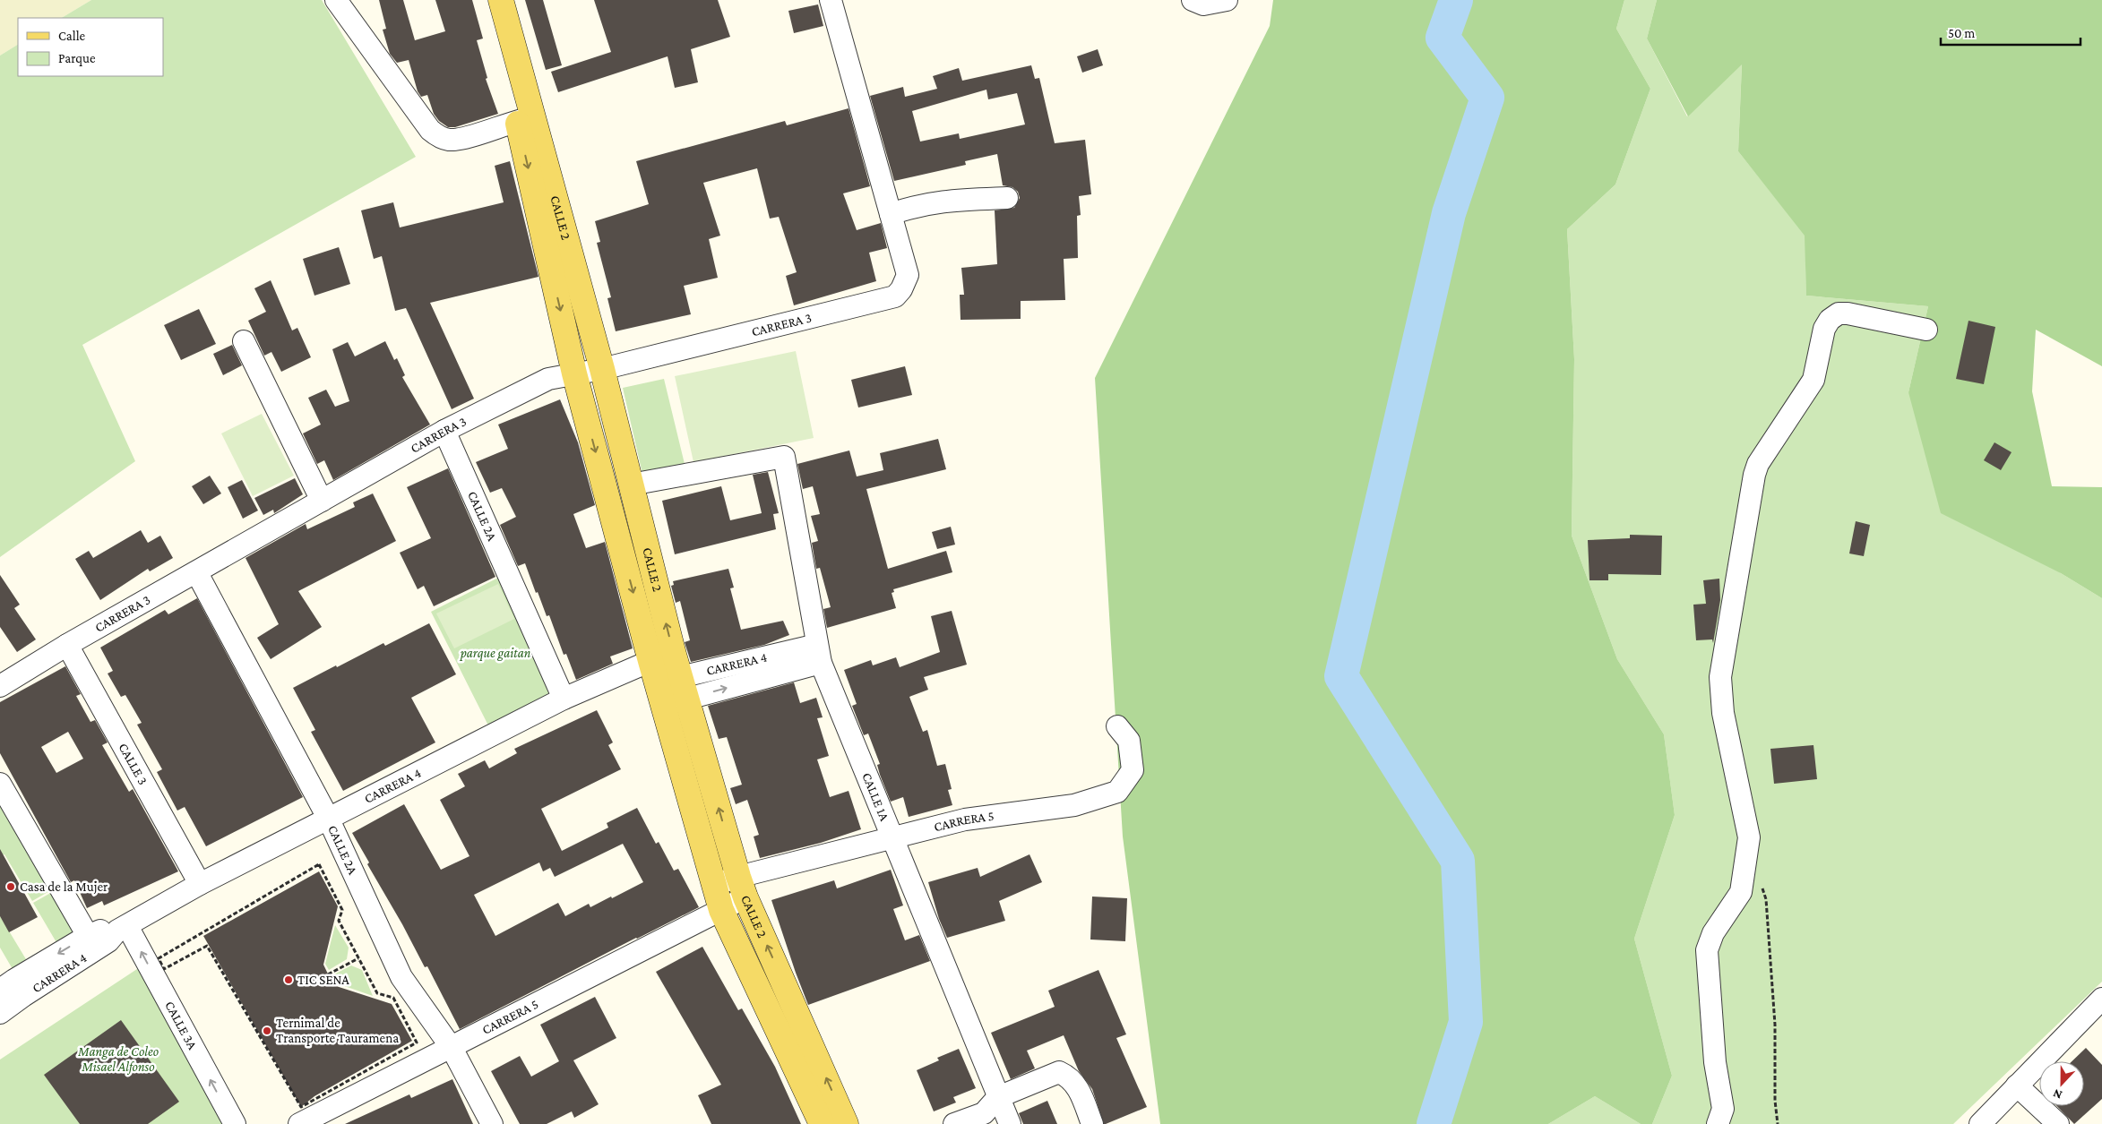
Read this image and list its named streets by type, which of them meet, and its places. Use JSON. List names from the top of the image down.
{
  "streets": {
    "main road": ["CALLE 2"],
    "street": [
      "CARRERA 3",
      "CALLE 2A",
      "CARRERA 4",
      "CALLE 3",
      "CALLE 1A",
      "CARRERA 5",
      "CALLE 3A"
    ]
  },
  "crossings": [
    ["CALLE 2", "CARRERA 3"],
    ["CALLE 2", "CARRERA 4"],
    ["CALLE 2", "CALLE 1A"],
    ["CALLE 2", "CARRERA 5"],
    ["CARRERA 3", "CALLE 2A"],
    ["CARRERA 3", "CALLE 3"],
    ["CALLE 2A", "CARRERA 4"],
    ["CALLE 2A", "CARRERA 5"],
    ["CARRERA 4", "CALLE 3"],
    ["CARRERA 4", "CALLE 1A"],
    ["CARRERA 4", "CALLE 3A"],
    ["CALLE 1A", "CARRERA 5"]
  ],
  "one_way": ["CALLE 3A"],
  "parks": ["parque gaitan", "Manga de Coleo Misael Alfonso"],
  "places": ["Casa de la Mujer", "TIC SENA", "Ternimal de Transporte Tauramena"],
  "legend": ["Calle", "Parque"],
  "scale_bar": "50 m",
  "north": "bottom"
}
